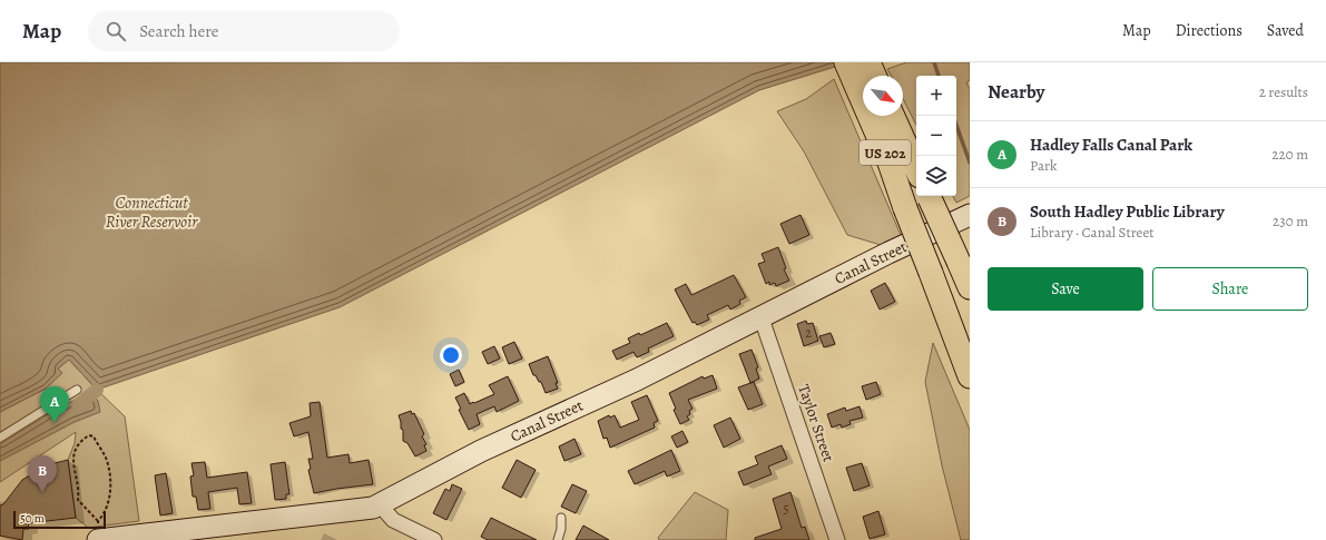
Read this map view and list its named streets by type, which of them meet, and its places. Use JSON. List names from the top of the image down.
{
  "streets": {
    "main road": ["US 202"],
    "street": ["Canal Street", "Taylor Street"]
  },
  "crossings": [
    ["Canal Street", "Taylor Street"]
  ],
  "water": ["Connecticut River Reservoir"],
  "house_numbers": ["2", "5"],
  "scale_bar": "50 m",
  "north": "bottom right",
  "page": {
    "header": "Map",
    "search": "Search here",
    "nav": ["Map", "Directions", "Saved"],
    "heading": ["Nearby", "2 results"],
    "map_buttons": ["+", "−"],
    "list": [
      {
        "mark": "A",
        "name": "Hadley Falls Canal Park",
        "note": "Park",
        "value": "220 m"
      },
      {
        "mark": "B",
        "name": "South Hadley Public Library",
        "note": "Library · Canal Street",
        "value": "230 m"
      }
    ],
    "buttons": ["Save", "Share"],
    "pins": ["A", "B"],
    "scale": "50 m"
  }
}
